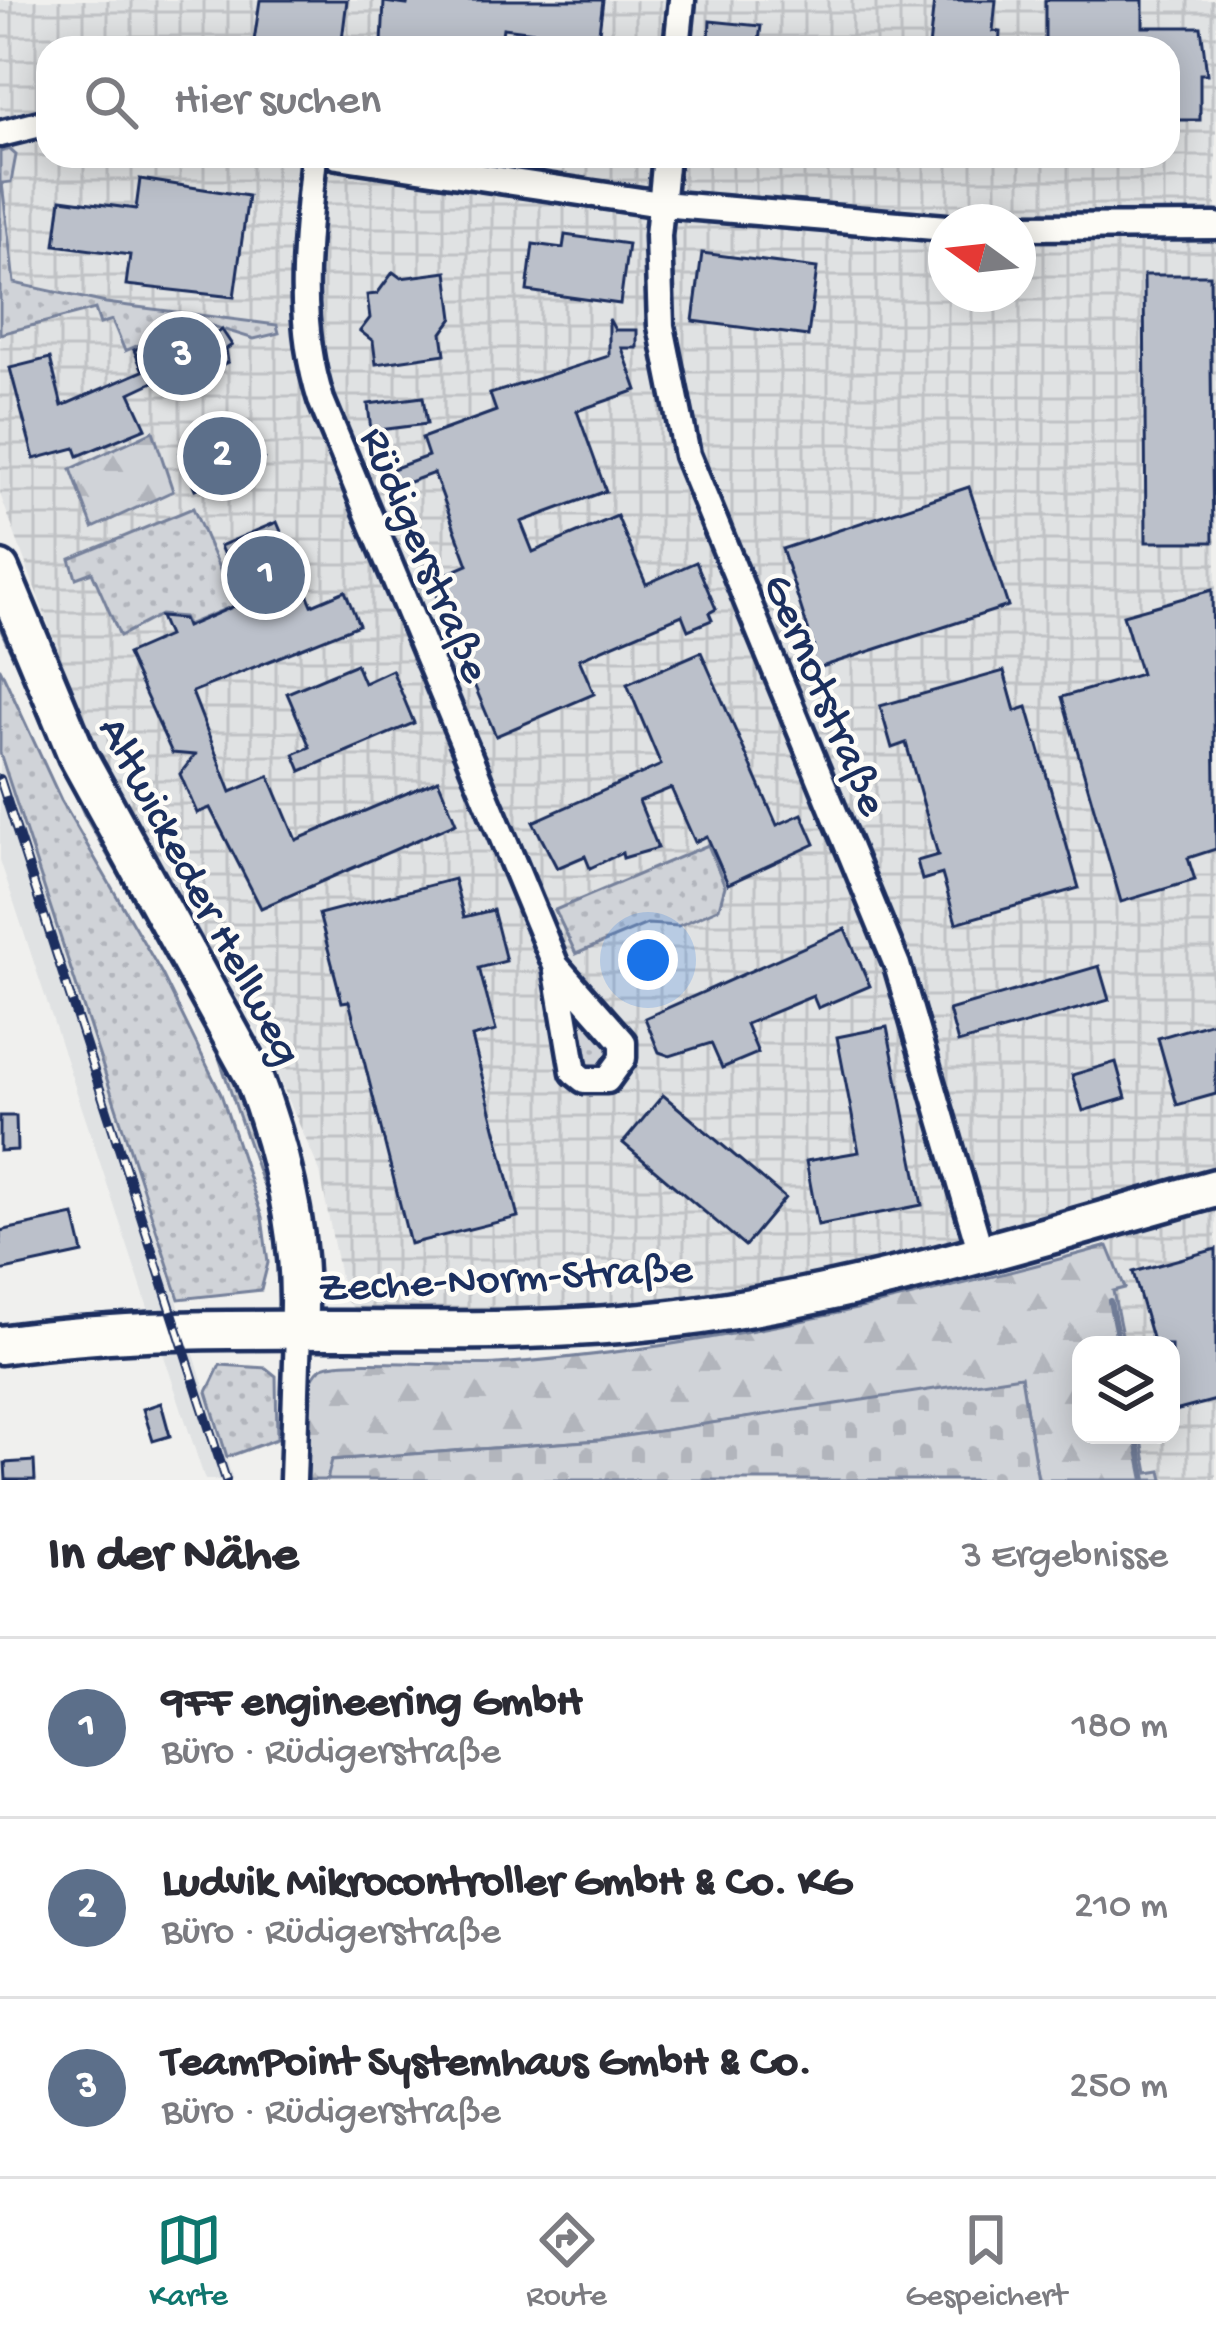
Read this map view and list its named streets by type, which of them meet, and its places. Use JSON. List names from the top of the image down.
{
  "streets": {
    "main road": ["Altwickeder Hellweg", "Zeche-Norm-Straße"],
    "street": ["Rüdigerstraße", "Gernotstraße"]
  },
  "crossings": [
    ["Gernotstraße", "Zeche-Norm-Straße"],
    ["Altwickeder Hellweg", "Zeche-Norm-Straße"]
  ],
  "north": "left",
  "page": {
    "search": "Hier suchen",
    "pins": ["3", "2", "1"],
    "heading": ["In der Nähe", "3 Ergebnisse"],
    "list": [
      {
        "mark": "1",
        "name": "9FF engineering GmbH",
        "note": "Büro · Rüdigerstraße",
        "value": "180 m"
      },
      {
        "mark": "2",
        "name": "Ludvik Mikrocontroller GmbH & Co. KG",
        "note": "Büro · Rüdigerstraße",
        "value": "210 m"
      },
      {
        "mark": "3",
        "name": "TeamPoint Systemhaus GmbH & Co.",
        "note": "Büro · Rüdigerstraße",
        "value": "250 m"
      }
    ],
    "nav": ["Karte", "Route", "Gespeichert"]
  }
}
